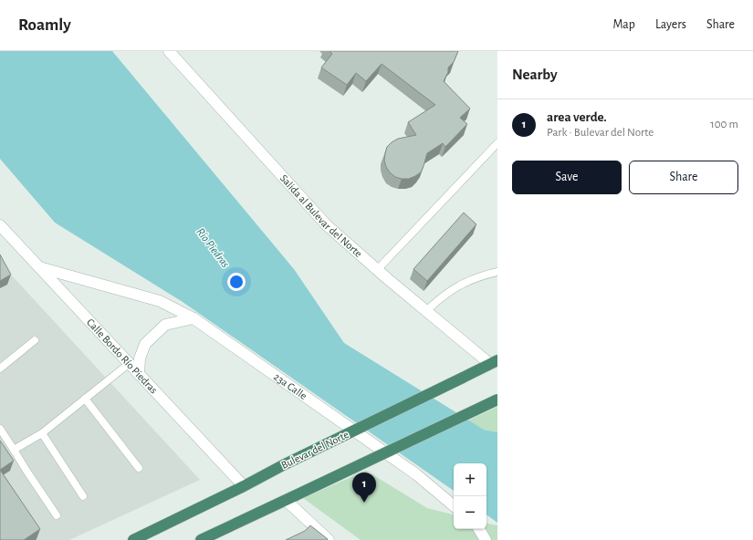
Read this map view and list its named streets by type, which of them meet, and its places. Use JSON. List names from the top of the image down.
{
  "streets": {
    "highway": ["Bulevar del Norte"],
    "street": ["Salida al Bulevar del Norte", "Calle Bordo Río Piedras", "23a Calle"]
  },
  "crossings": [
    ["Salida al Bulevar del Norte", "Bulevar del Norte"],
    ["Calle Bordo Río Piedras", "23a Calle"],
    ["Calle Bordo Río Piedras", "Bulevar del Norte"]
  ],
  "water": ["Río Piedras"],
  "page": {
    "header": "Roamly",
    "nav": ["Map", "Layers", "Share"],
    "heading": "Nearby",
    "list": [
      {
        "mark": "1",
        "name": "area verde.",
        "note": "Park · Bulevar del Norte",
        "value": "100 m"
      }
    ],
    "buttons": ["Save", "Share"],
    "map_buttons": ["+", "−"],
    "pins": "1"
  }
}
